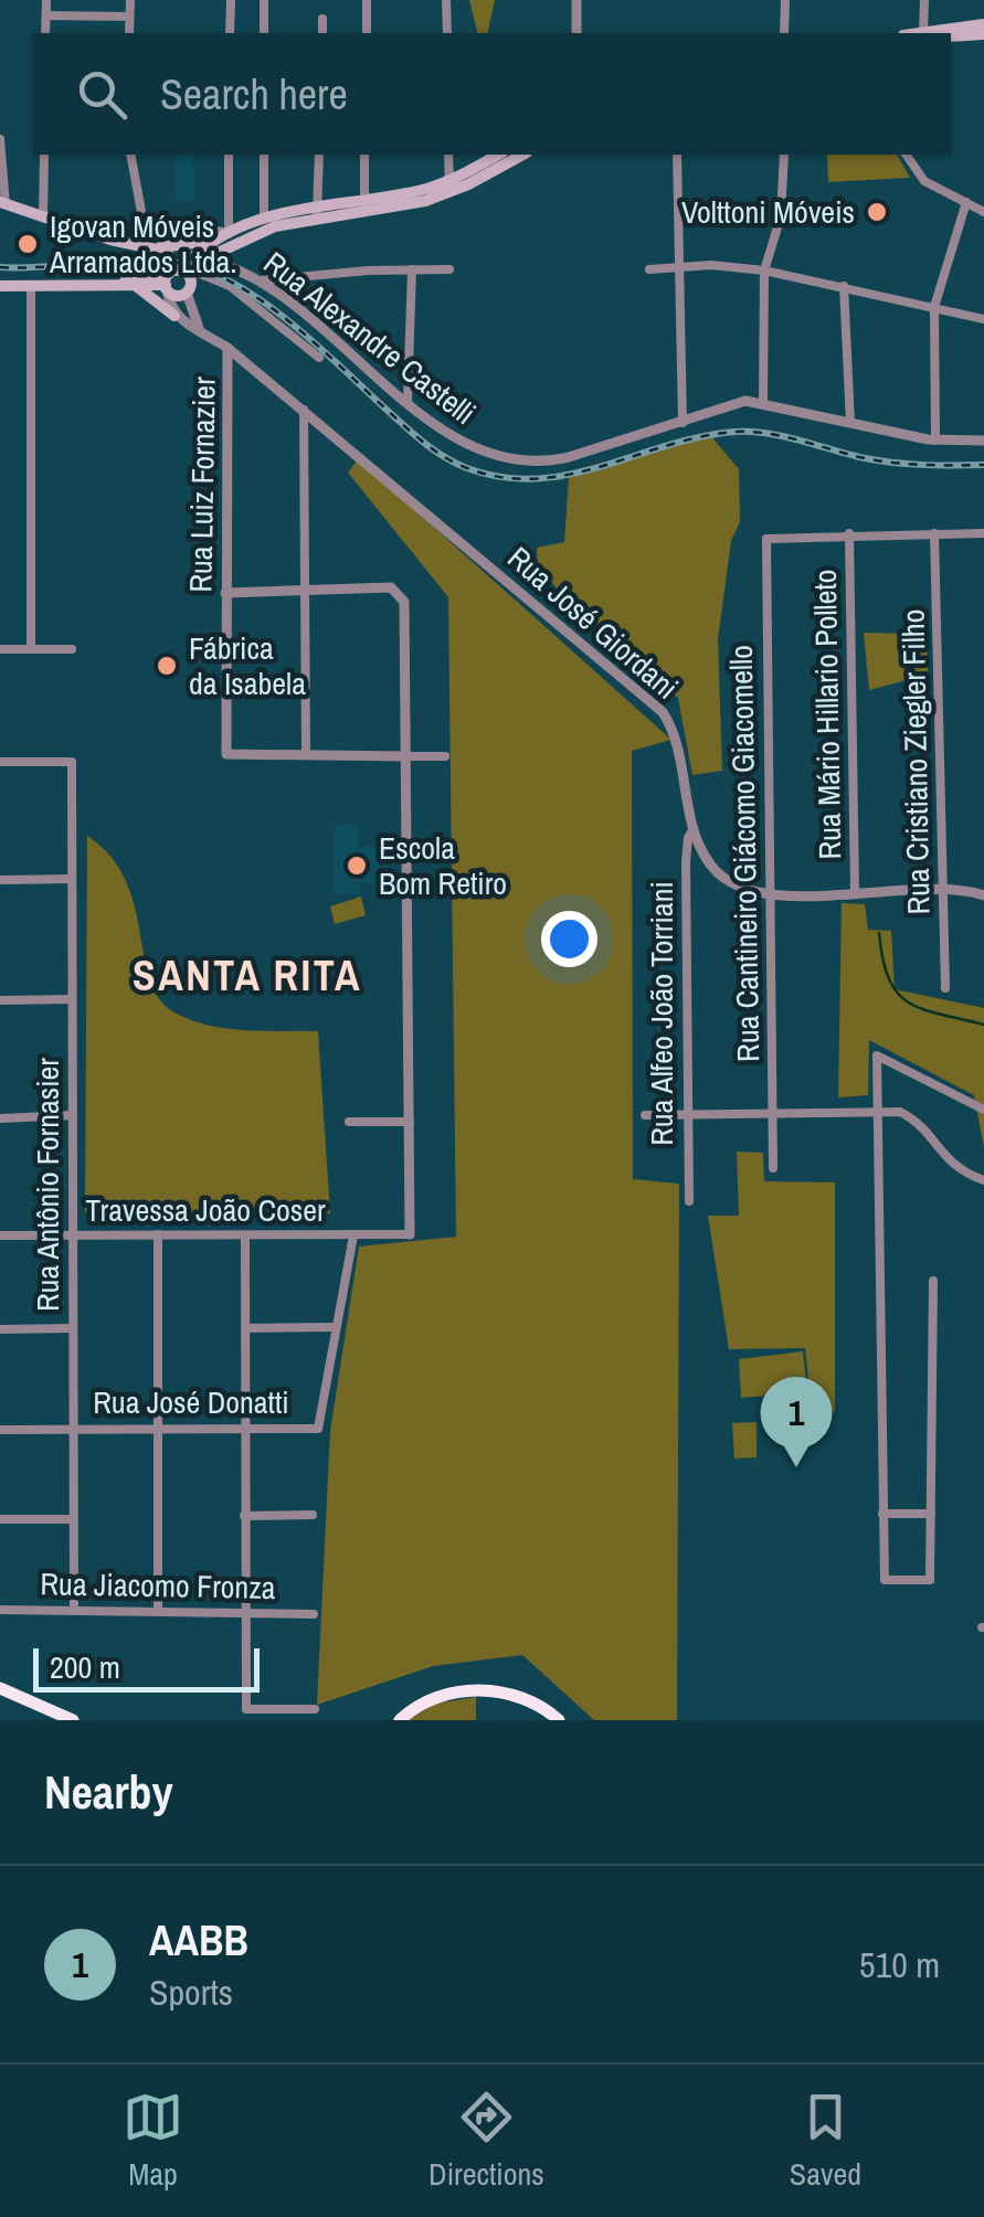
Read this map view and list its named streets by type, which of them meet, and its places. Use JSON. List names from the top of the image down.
{
  "streets": {
    "street": [
      "Rua Alexandre Castelli",
      "Rua Luiz Fornazier",
      "Rua José Giordani",
      "Rua Mário Hillario Polleto",
      "Rua Cristiano Ziegler Filho",
      "Rua Cantineiro Giácomo Giacomello",
      "Rua Alfeo João Torriani",
      "Rua Antônio Fornasier",
      "Travessa João Coser",
      "Rua José Donatti",
      "Rua Jiacomo Fronza"
    ]
  },
  "crossings": [
    ["Rua Luiz Fornazier", "Rua José Giordani"],
    ["Rua José Giordani", "Rua Mário Hillario Polleto"],
    ["Rua José Giordani", "Rua Cristiano Ziegler Filho"],
    ["Rua José Giordani", "Rua Cantineiro Giácomo Giacomello"],
    ["Rua José Giordani", "Rua Alfeo João Torriani"],
    ["Rua Mário Hillario Polleto", "Rua Cantineiro Giácomo Giacomello"],
    ["Rua Antônio Fornasier", "Travessa João Coser"],
    ["Rua Antônio Fornasier", "Rua José Donatti"],
    ["Rua Antônio Fornasier", "Rua Jiacomo Fronza"],
    ["Travessa João Coser", "Rua José Donatti"]
  ],
  "districts": ["SANTA RITA"],
  "places": [
    "Volttoni Móveis",
    "Igovan Móveis Arramados Ltda.",
    "Fábrica da Isabela",
    "Escola Bom Retiro"
  ],
  "scale_bar": "200 m",
  "page": {
    "search": "Search here",
    "pins": "1",
    "scale": "200 m",
    "heading": "Nearby",
    "list": [
      {
        "mark": "1",
        "name": "AABB",
        "note": "Sports",
        "value": "510 m"
      }
    ],
    "nav": ["Map", "Directions", "Saved"]
  }
}
